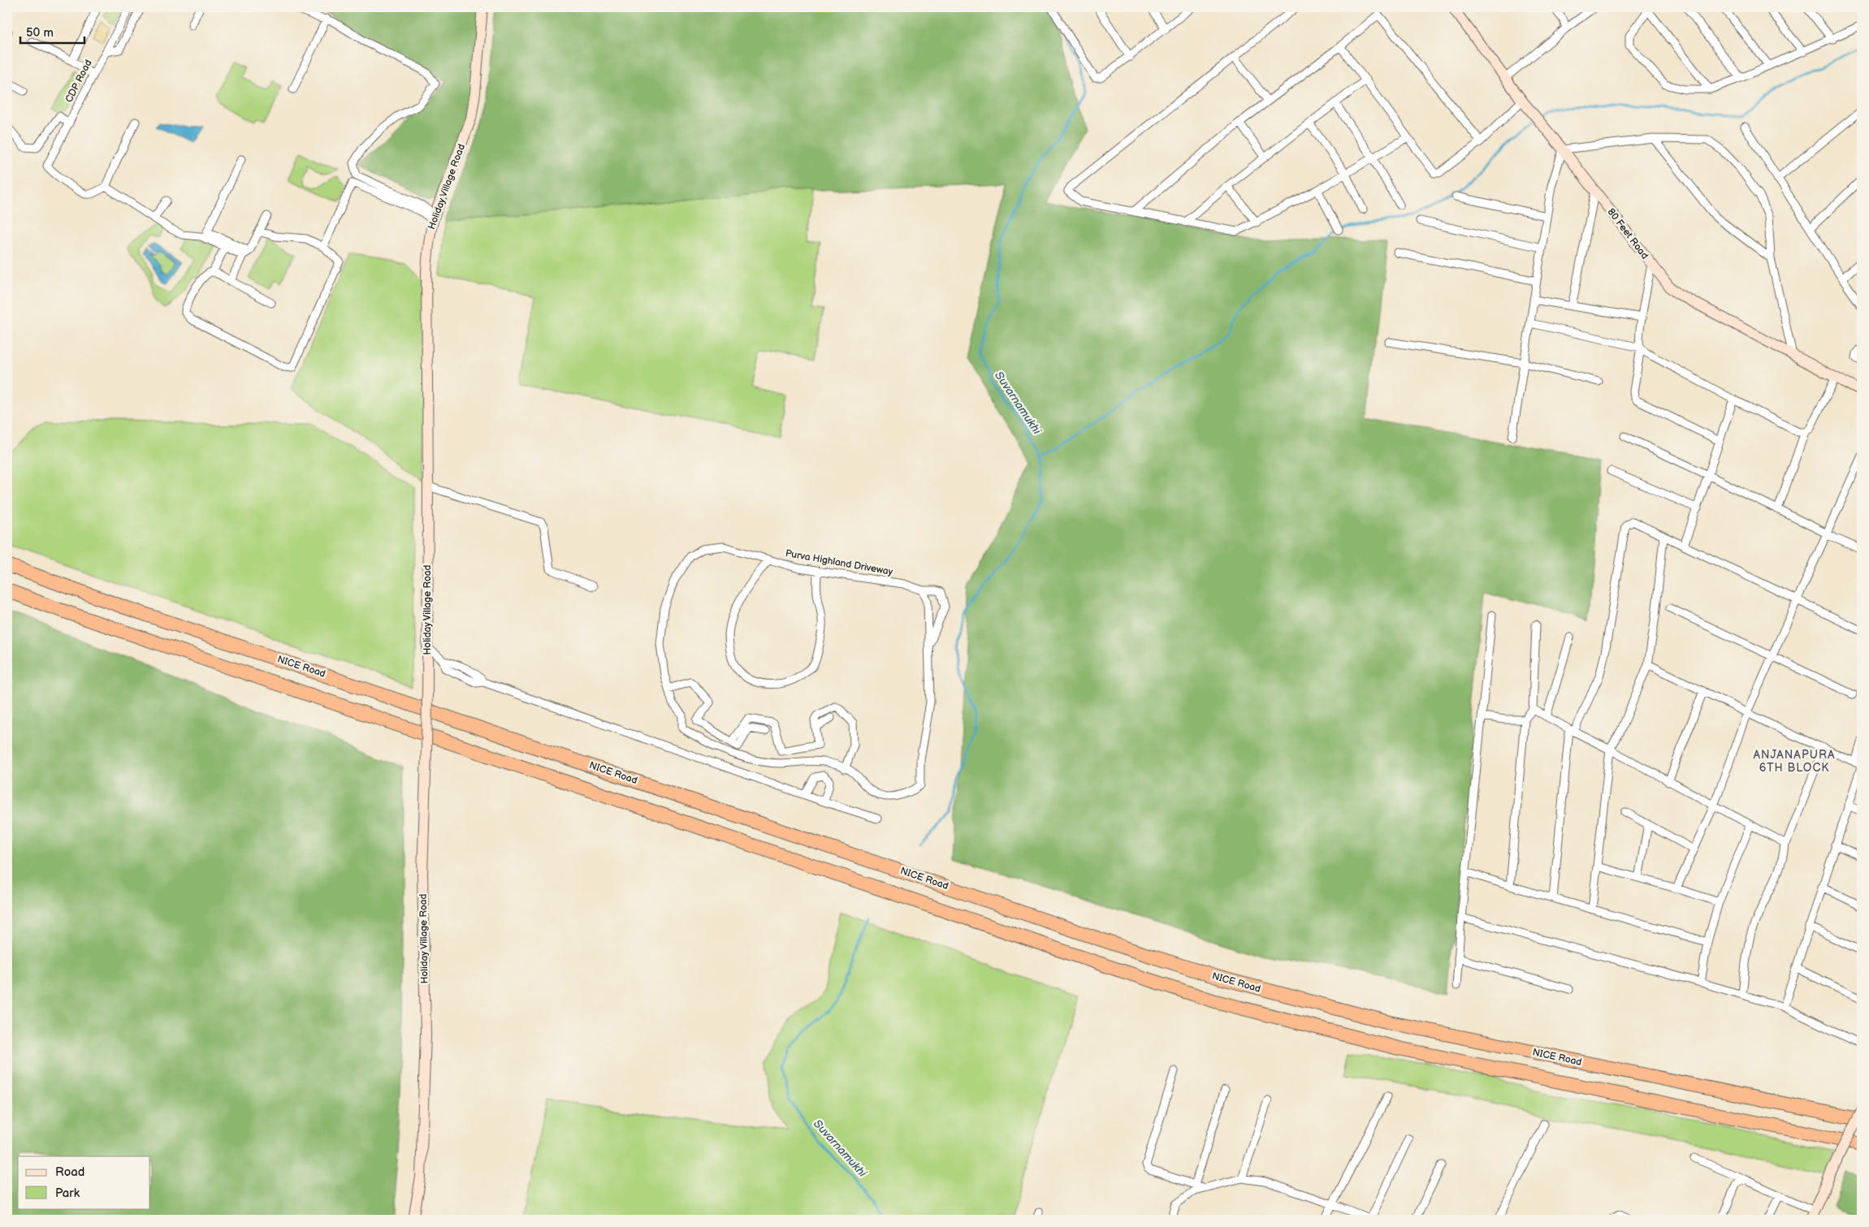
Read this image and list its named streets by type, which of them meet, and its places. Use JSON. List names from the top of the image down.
{
  "streets": {
    "highway": ["NICE Road"],
    "street": [
      "CDP Road",
      "Holiday Village Road",
      "80 Feet Road",
      "Purva Highland Driveway"
    ]
  },
  "districts": ["ANJANAPURA 6TH BLOCK"],
  "water": ["Suvarnamukhi"],
  "legend": ["Road", "Park"],
  "scale_bar": "50 m"
}
